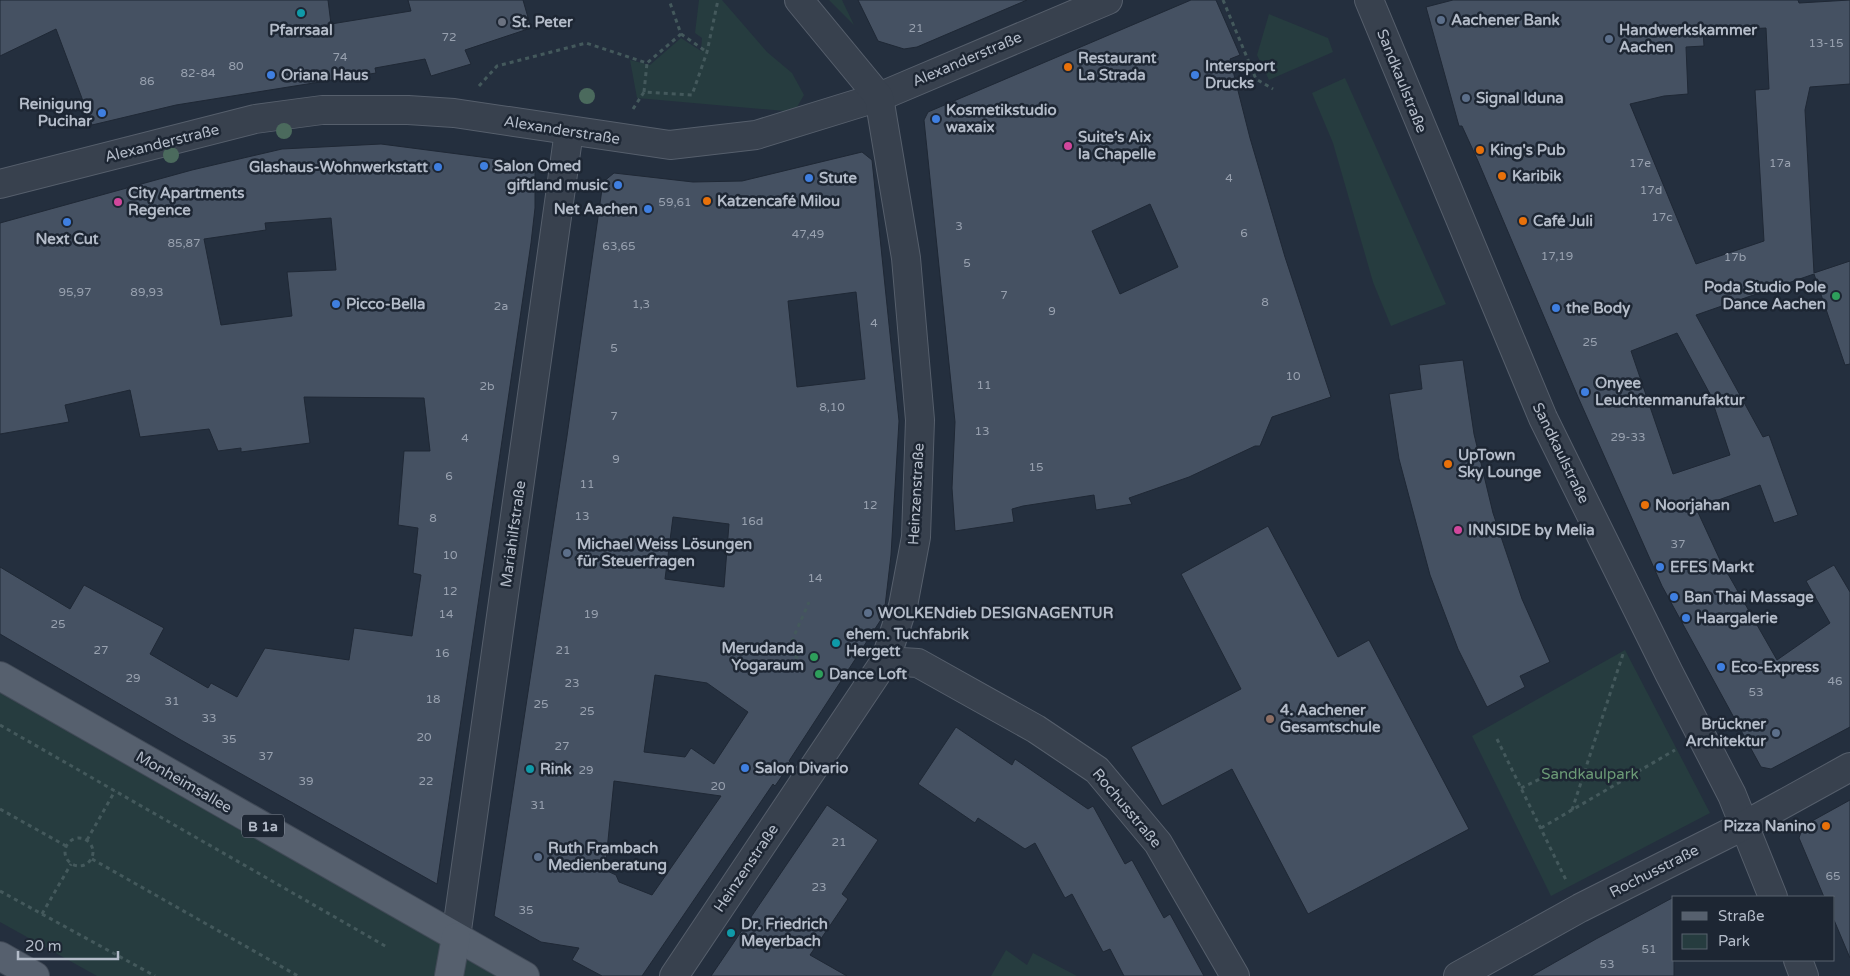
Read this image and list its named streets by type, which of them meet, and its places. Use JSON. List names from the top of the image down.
{
  "streets": {
    "main road": ["Monheimsallee", "B 1a"],
    "street": [
      "Alexanderstraße",
      "Sandkaulstraße",
      "Heinzenstraße",
      "Mariahilfstraße",
      "Rochusstraße"
    ]
  },
  "crossings": [
    ["Alexanderstraße", "Heinzenstraße"],
    ["Alexanderstraße", "Mariahilfstraße"],
    ["Sandkaulstraße", "Rochusstraße"],
    ["Heinzenstraße", "Rochusstraße"],
    ["Mariahilfstraße", "Monheimsallee"]
  ],
  "parks": ["Sandkaulpark"],
  "places": [
    "Pfarrsaal",
    "Aachener Bank",
    "St. Peter",
    "Handwerkskammer Aachen",
    "Restaurant La Strada",
    "Oriana Haus",
    "Intersport Drucks",
    "Signal Iduna",
    "Reinigung Pucihar",
    "Kosmetikstudio waxaix",
    "Suite’s Aix la Chapelle",
    "King's Pub",
    "Salon Omed",
    "Glashaus-Wohnwerkstatt",
    "Karibik",
    "Stute",
    "giftland music",
    "Katzencafé Milou",
    "City Apartments Regence",
    "Net Aachen",
    "Café Juli",
    "Next Cut",
    "Poda Studio Pole Dance Aachen",
    "Picco-Bella",
    "the Body",
    "Onyee Leuchtenmanufaktur",
    "UpTown Sky Lounge",
    "Noorjahan",
    "INNSIDE by Melia",
    "Michael Weiss Lösungen für Steuerfragen",
    "EFES Markt",
    "Ban Thai Massage",
    "WOLKENdieb DESIGNAGENTUR",
    "Haargalerie",
    "ehem. Tuchfabrik Hergett",
    "Merudanda Yogaraum",
    "Eco-Express",
    "Dance Loft",
    "4. Aachener Gesamtschule",
    "Brückner Architektur",
    "Salon Divario",
    "Rink",
    "Pizza Nanino",
    "Ruth Frambach Medienberatung",
    "Dr. Friedrich Meyerbach"
  ],
  "house_numbers": [
    "21",
    "72",
    "13-15",
    "74",
    "80",
    "82-84",
    "86",
    "17e",
    "17a",
    "4",
    "17d",
    "59,61",
    "17c",
    "3",
    "6",
    "47,49",
    "85,87",
    "63,65",
    "17,19",
    "17b",
    "5",
    "95,97",
    "89,93",
    "7",
    "8",
    "1,3",
    "2a",
    "9",
    "4",
    "25",
    "5",
    "10",
    "11",
    "2b",
    "8,10",
    "7",
    "13",
    "29-33",
    "4",
    "9",
    "15",
    "6",
    "11",
    "12",
    "13",
    "8",
    "16d",
    "37",
    "10",
    "14",
    "12",
    "14",
    "19",
    "25",
    "27",
    "21",
    "16",
    "29",
    "46",
    "23",
    "53",
    "18",
    "31",
    "25",
    "25",
    "33",
    "20",
    "35",
    "27",
    "37",
    "29",
    "39",
    "22",
    "20",
    "31",
    "21",
    "65",
    "23",
    "35",
    "51",
    "53"
  ],
  "legend": ["Straße", "Park"],
  "scale_bar": "20 m"
}
